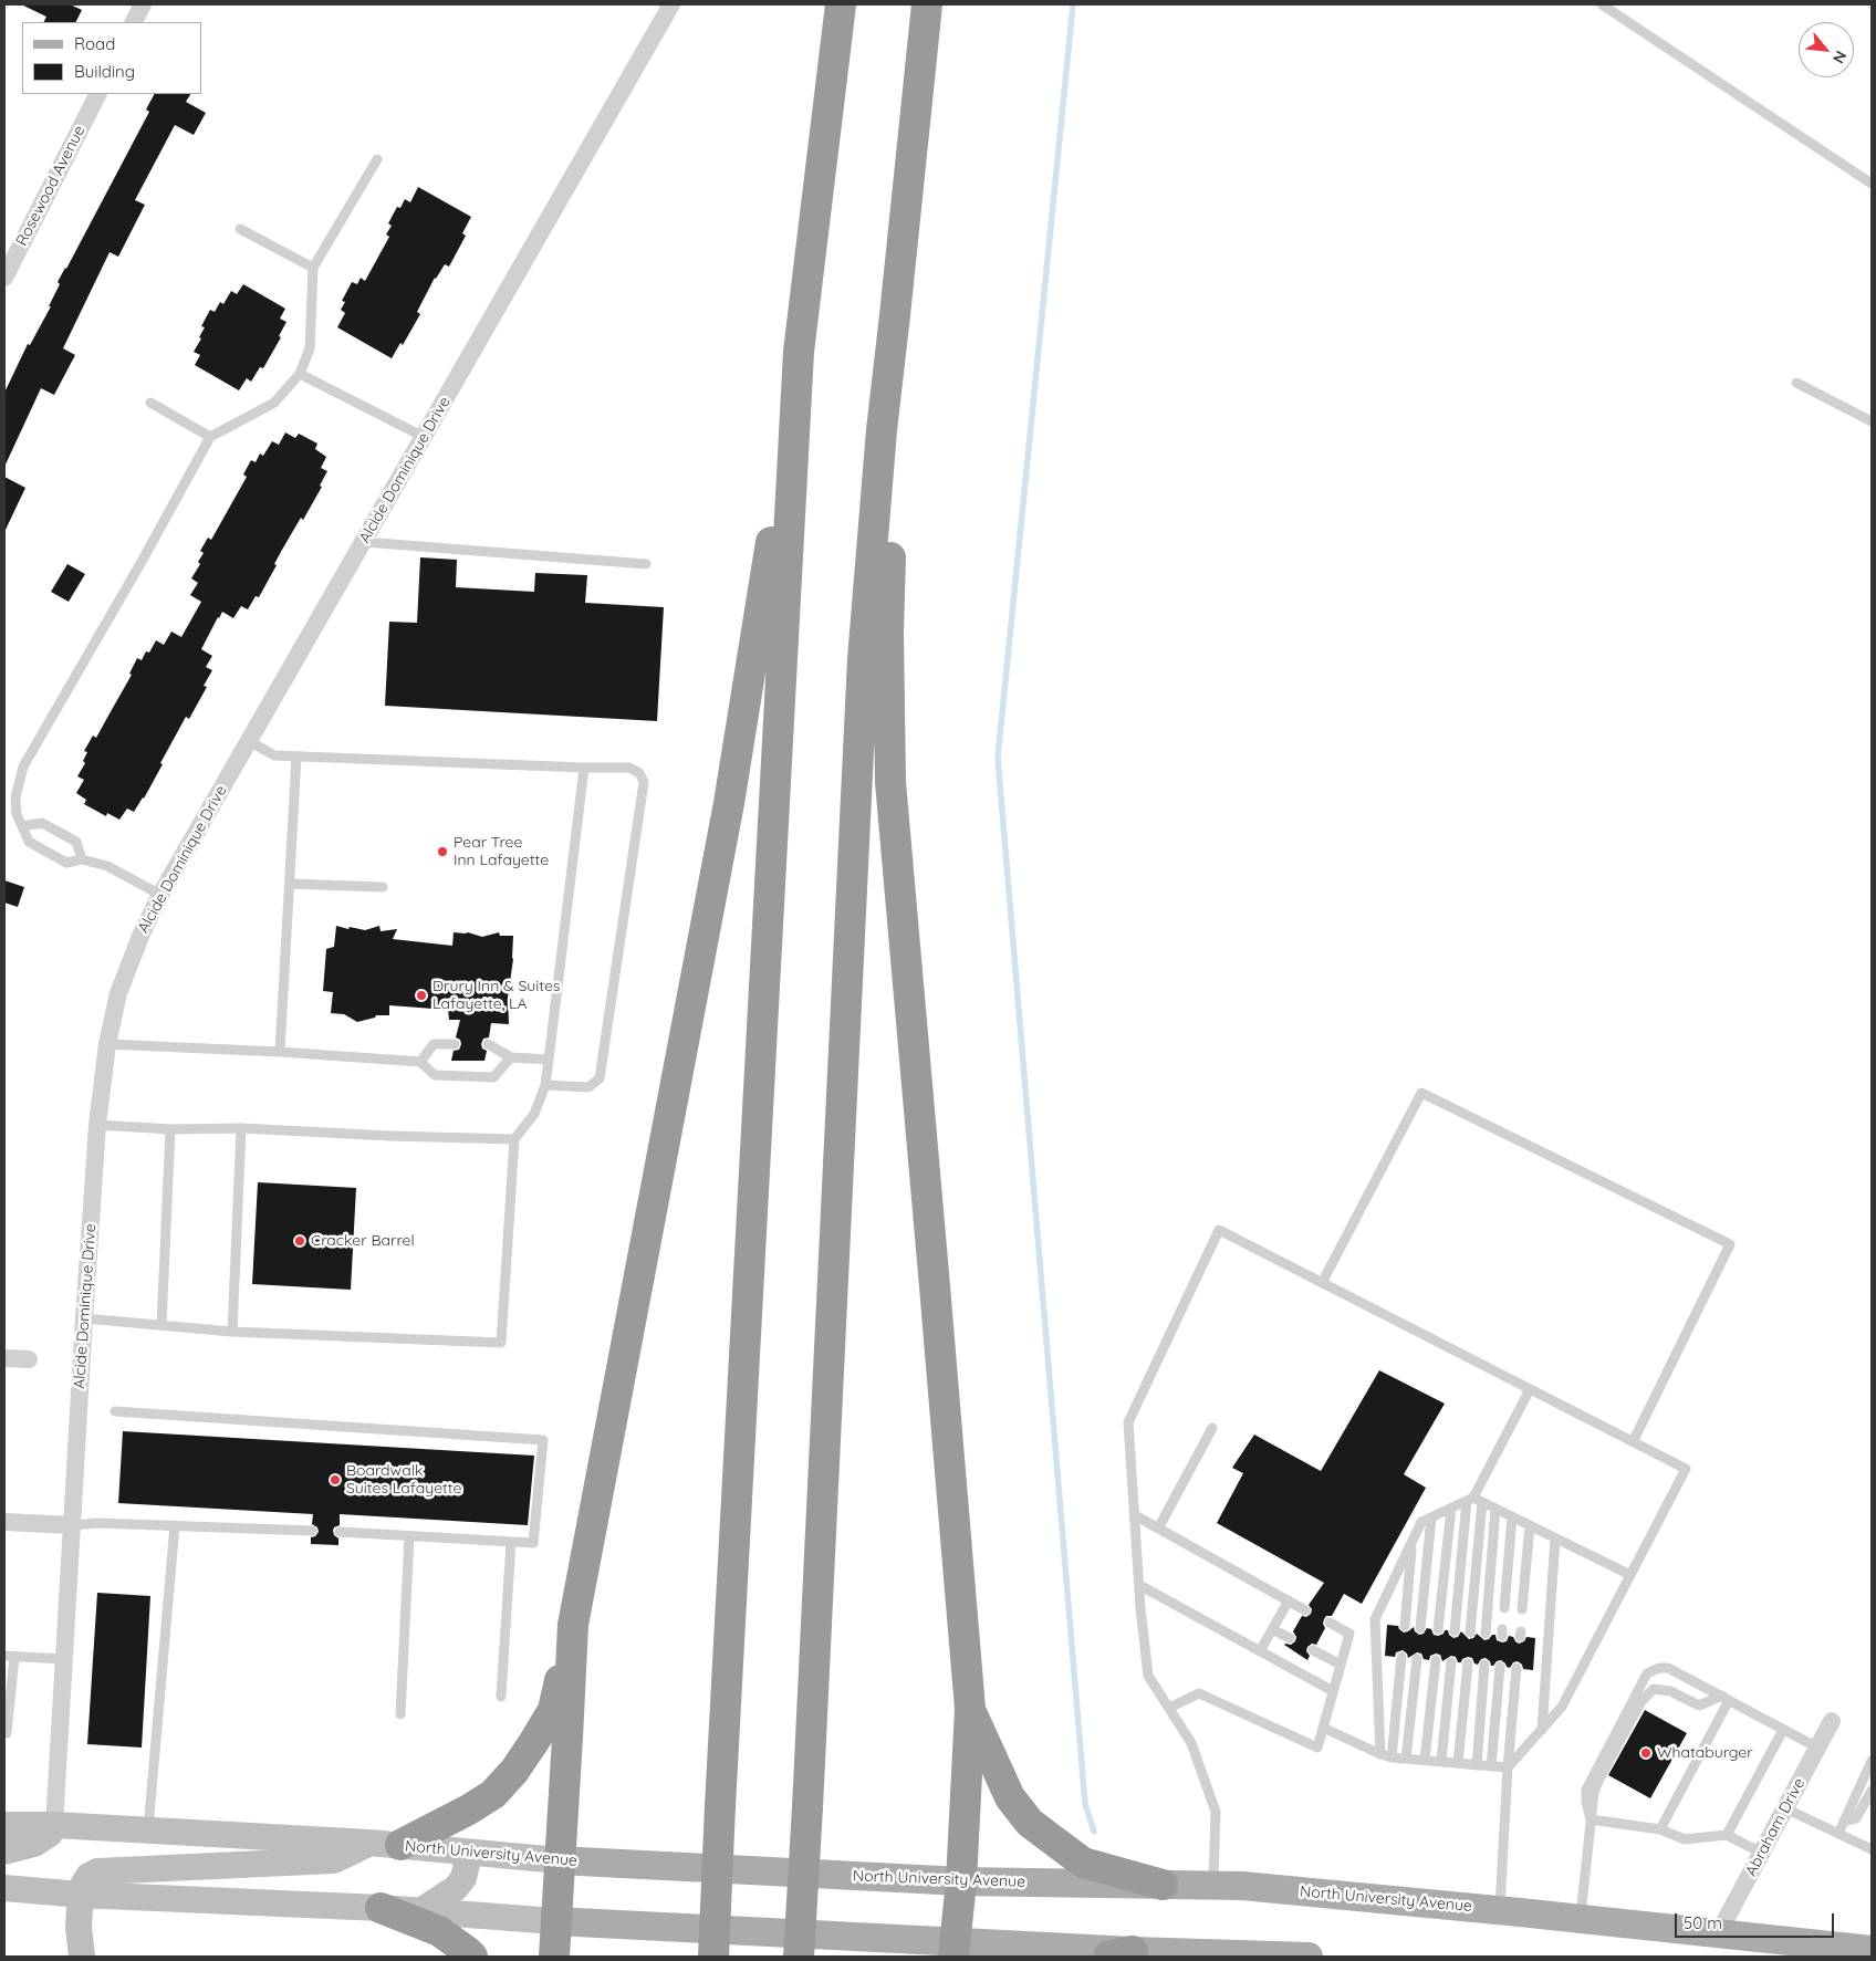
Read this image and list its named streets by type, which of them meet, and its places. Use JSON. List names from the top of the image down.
{
  "streets": {
    "main road": ["North University Avenue"],
    "street": ["Rosewood Avenue", "Alcide Dominique Drive", "Abraham Drive"]
  },
  "crossings": [
    ["Alcide Dominique Drive", "North University Avenue"],
    ["Abraham Drive", "North University Avenue"]
  ],
  "places": [
    "Pear Tree Inn Lafayette",
    "Drury Inn & Suites Lafayette, LA",
    "Cracker Barrel",
    "Boardwalk Suites Lafayette",
    "Whataburger"
  ],
  "legend": ["Road", "Building"],
  "scale_bar": "50 m",
  "north": "bottom right"
}
